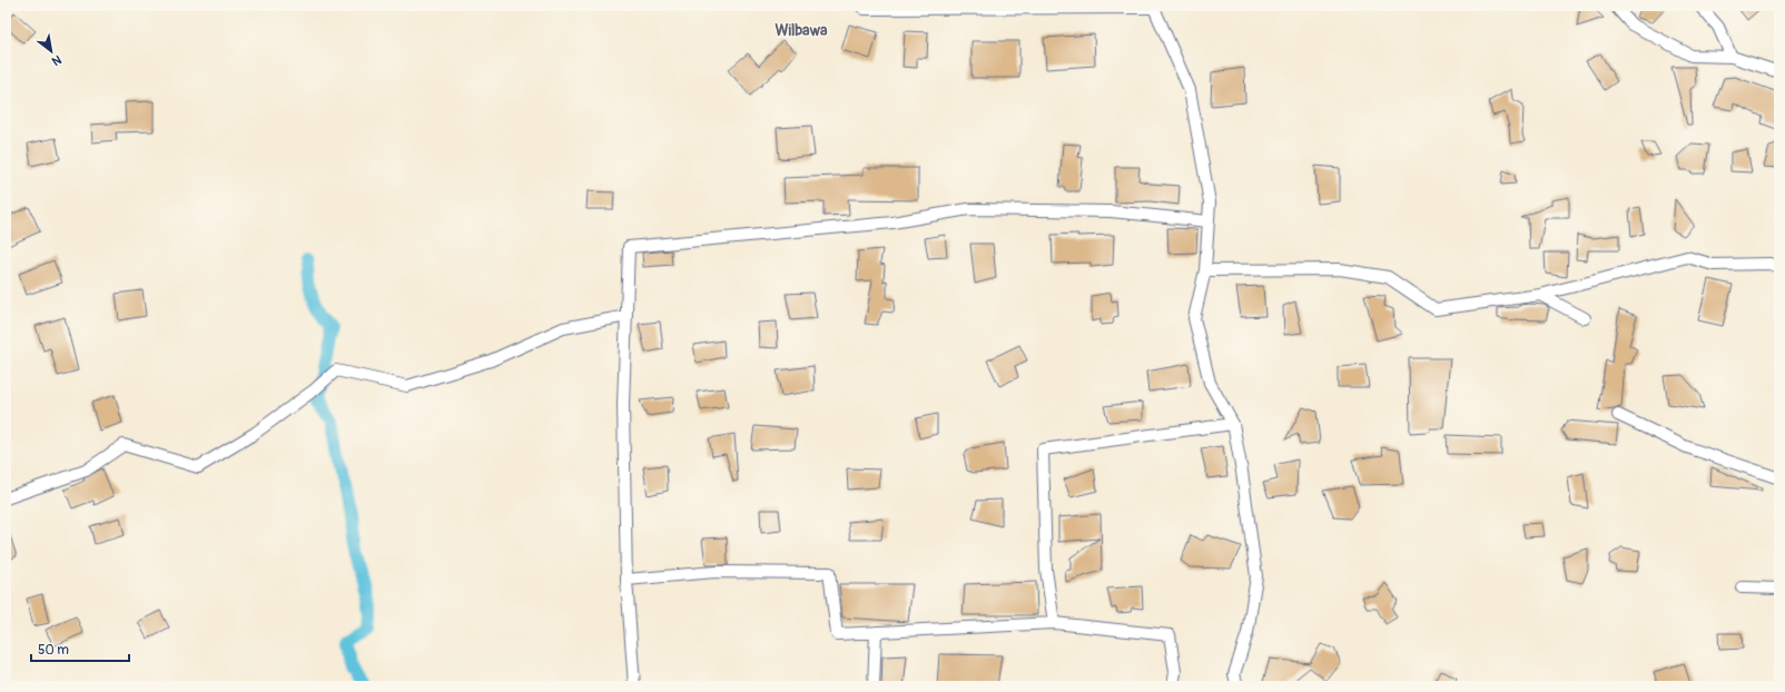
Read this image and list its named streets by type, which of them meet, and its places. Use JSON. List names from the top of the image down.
{
  "districts": ["Wilbawa"],
  "scale_bar": "50 m",
  "north": "bottom right"
}
